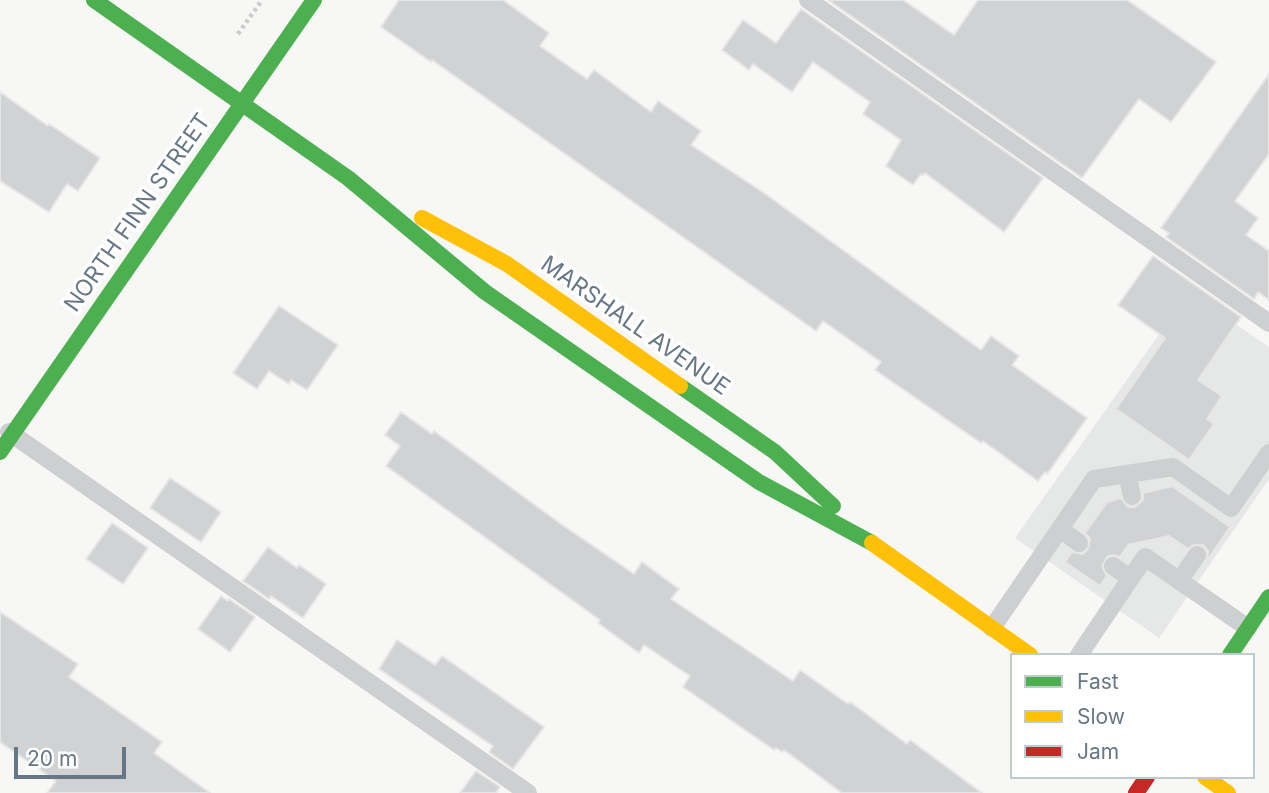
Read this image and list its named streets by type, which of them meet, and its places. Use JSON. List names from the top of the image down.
{
  "streets": {
    "main road": ["NORTH FINN STREET", "MARSHALL AVENUE"]
  },
  "crossings": [
    ["NORTH FINN STREET", "MARSHALL AVENUE"]
  ],
  "legend": ["Fast", "Slow", "Jam"],
  "scale_bar": "20 m"
}
